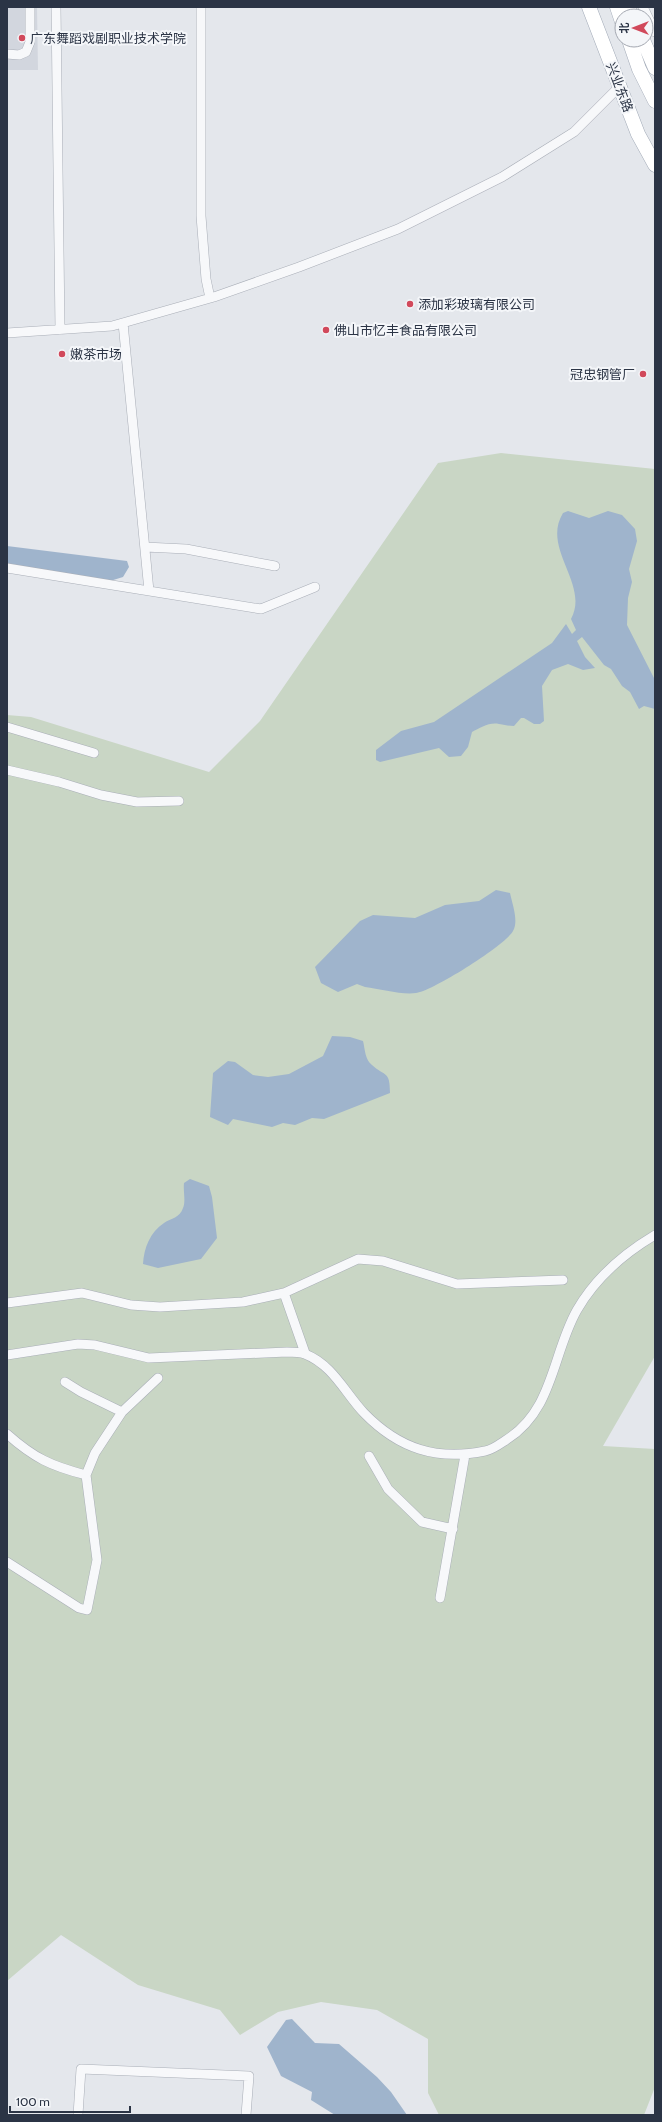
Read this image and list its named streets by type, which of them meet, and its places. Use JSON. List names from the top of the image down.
{
  "streets": {
    "main road": ["兴业东路"]
  },
  "places": [
    "广东舞蹈戏剧职业技术学院",
    "添加彩玻璃有限公司",
    "佛山市忆丰食品有限公司",
    "嫩茶市场",
    "冠忠钢管厂"
  ],
  "scale_bar": "100 m",
  "north": "left"
}
